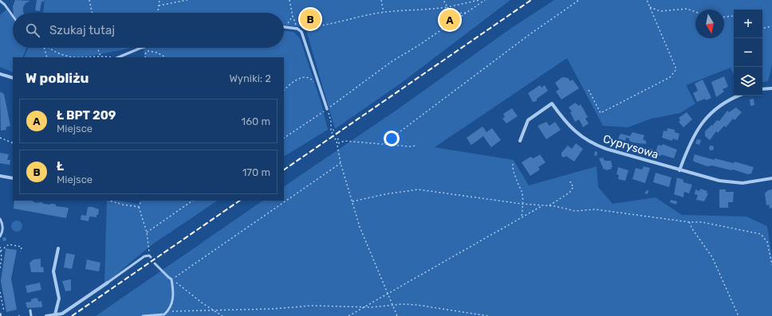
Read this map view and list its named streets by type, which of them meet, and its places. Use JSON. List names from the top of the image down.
{
  "streets": {
    "street": ["Cyprysowa"]
  },
  "north": "bottom",
  "page": {
    "pins": ["B", "A"],
    "map_buttons": ["+", "−"],
    "search": "Szukaj tutaj",
    "heading": ["W pobliżu", "Wyniki: 2"],
    "list": [
      {
        "mark": "A",
        "name": "Ł BPT 209",
        "note": "Miejsce",
        "value": "160 m"
      },
      {
        "mark": "B",
        "name": "Ł",
        "note": "Miejsce",
        "value": "170 m"
      }
    ]
  }
}
